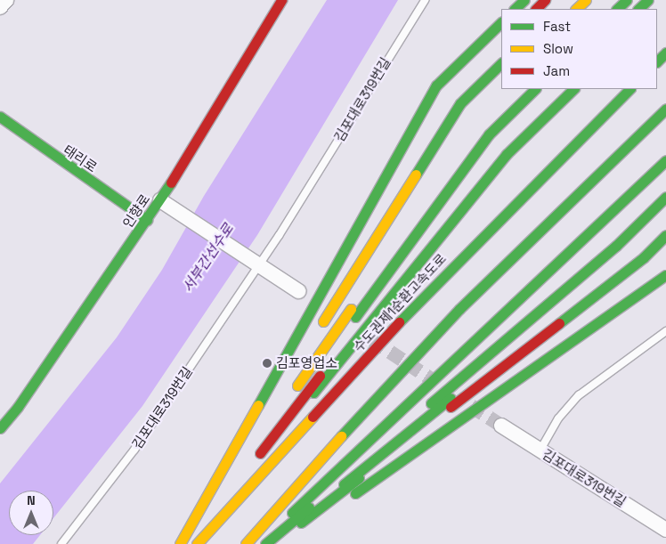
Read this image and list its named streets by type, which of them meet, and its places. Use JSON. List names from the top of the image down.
{
  "streets": {
    "main road": ["태리로", "인향로", "수도권제1순환고속도로"],
    "street": ["김포대로319번길"]
  },
  "crossings": [
    ["태리로", "인향로"]
  ],
  "water": ["서부간선수로"],
  "places": ["김포영업소"],
  "legend": ["Fast", "Slow", "Jam"],
  "north": "top"
}
